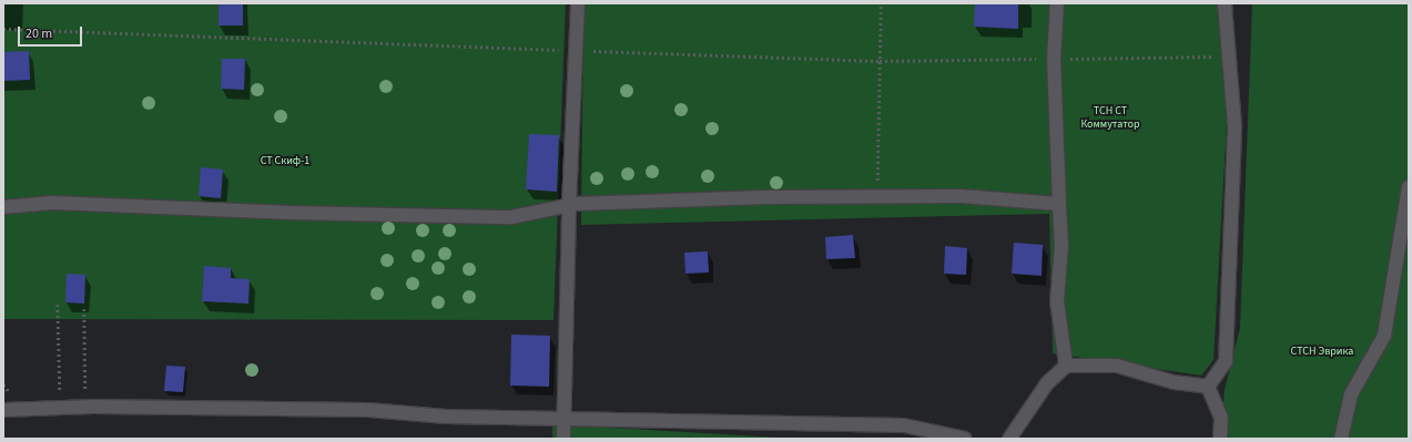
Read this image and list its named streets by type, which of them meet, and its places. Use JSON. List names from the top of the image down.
{
  "parks": ["ТСН СТ Коммутатор", "СТ Скиф-1", "СТСН Эврика"],
  "scale_bar": "20 m"
}
